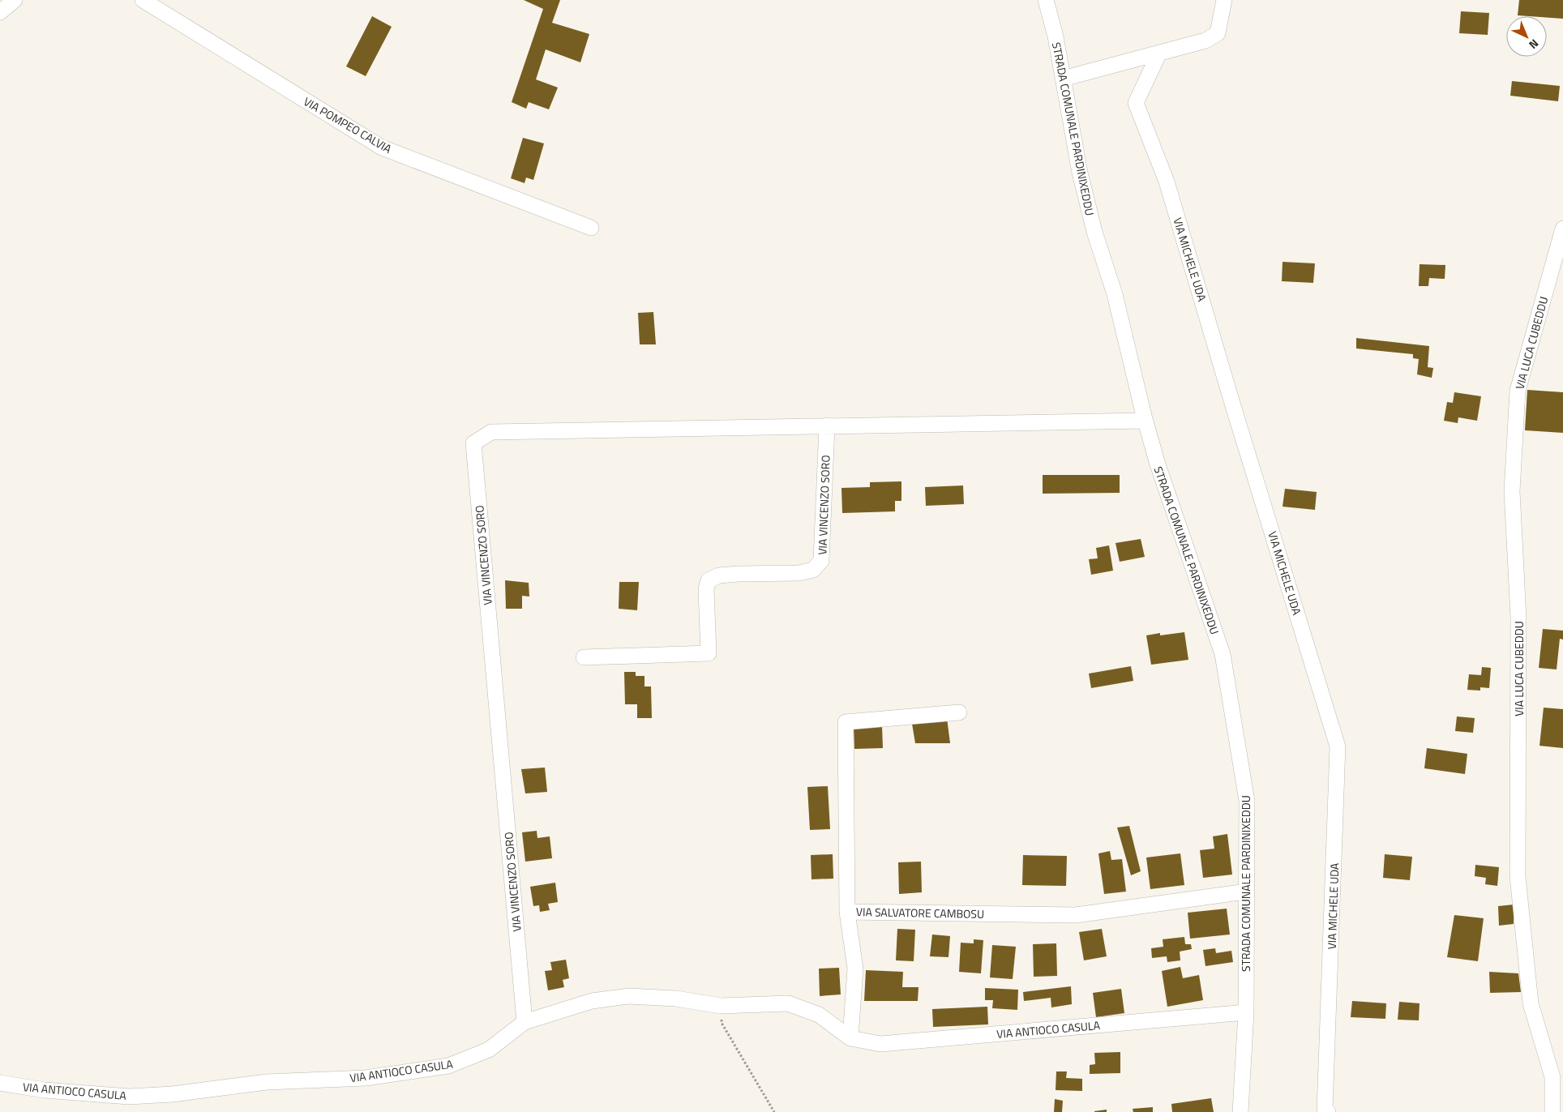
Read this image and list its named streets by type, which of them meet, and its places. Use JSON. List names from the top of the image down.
{
  "streets": {
    "street": [
      "VIA POMPEO CALVIA",
      "STRADA COMUNALE PARDINIXEDDU",
      "VIA MICHELE UDA",
      "VIA LUCA CUBEDDU",
      "VIA VINCENZO SORO",
      "VIA SALVATORE CAMBOSU",
      "VIA ANTIOCO CASULA"
    ]
  },
  "crossings": [
    ["STRADA COMUNALE PARDINIXEDDU", "VIA VINCENZO SORO"],
    ["STRADA COMUNALE PARDINIXEDDU", "VIA SALVATORE CAMBOSU"],
    ["STRADA COMUNALE PARDINIXEDDU", "VIA ANTIOCO CASULA"],
    ["VIA VINCENZO SORO", "VIA ANTIOCO CASULA"]
  ],
  "north": "bottom right"
}
